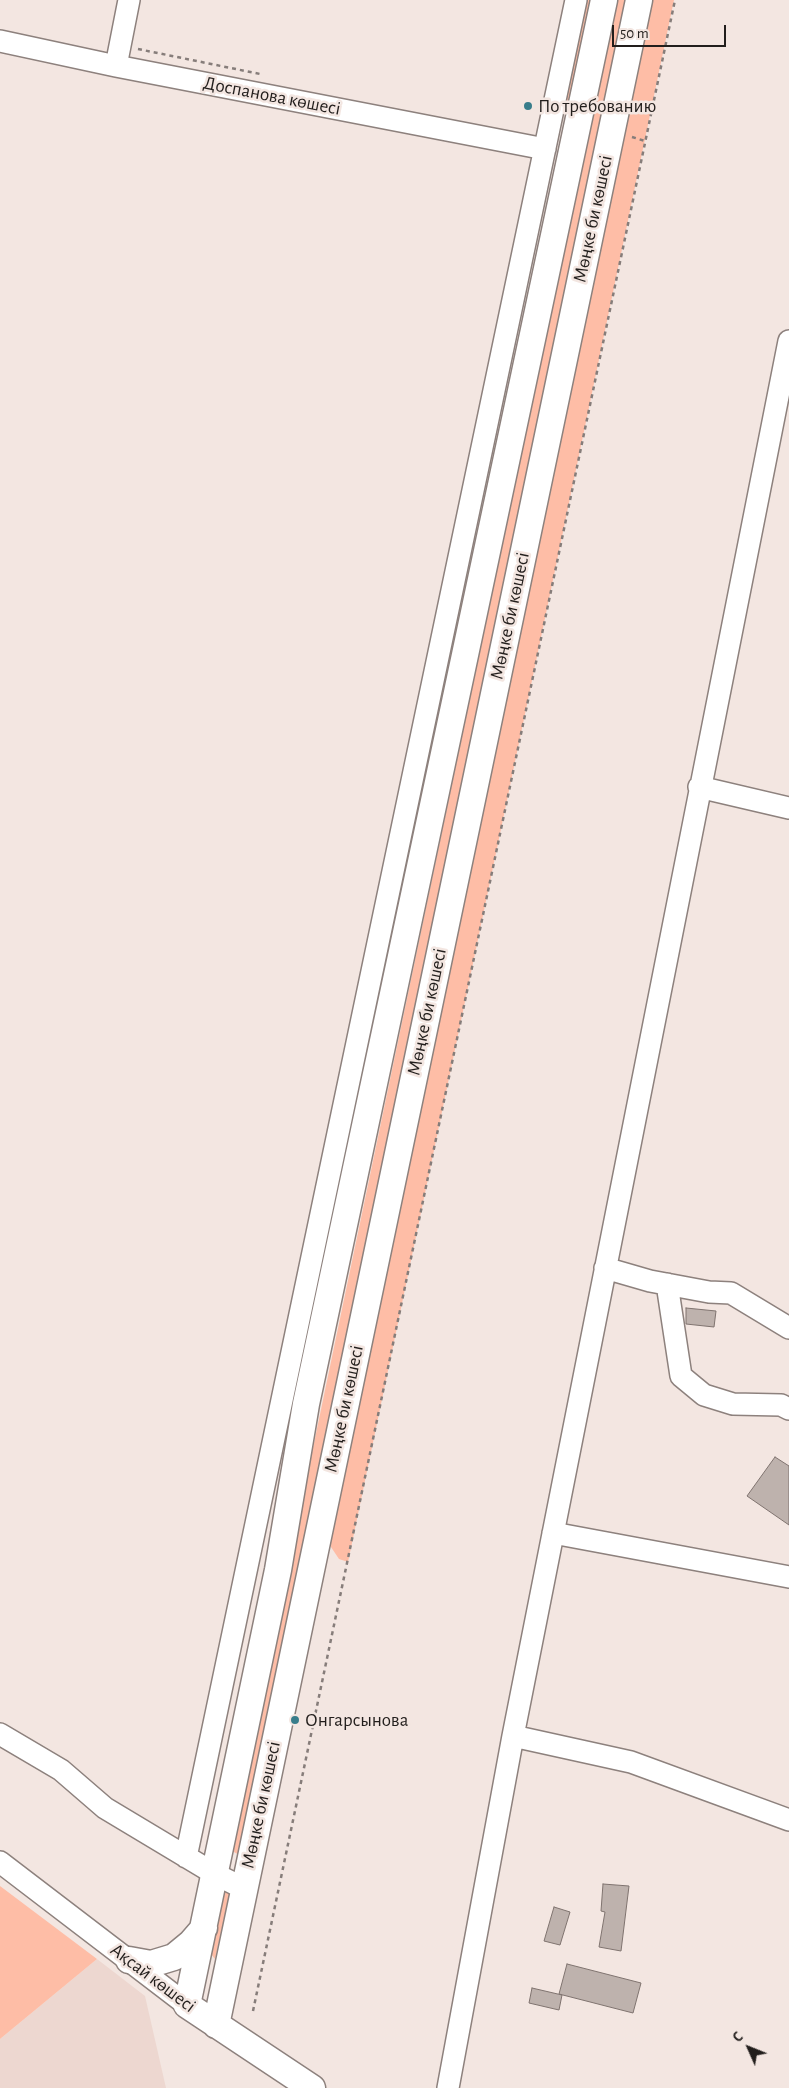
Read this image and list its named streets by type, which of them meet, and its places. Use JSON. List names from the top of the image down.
{
  "streets": {
    "main road": ["Мөңке би көшесі", "Ақсай көшесі"],
    "street": ["Доспанова көшесі"]
  },
  "crossings": [
    ["Мөңке би көшесі", "Ақсай көшесі"]
  ],
  "places": ["По требованию", "Онгарсынова"],
  "scale_bar": "50 m",
  "north": "top left"
}
